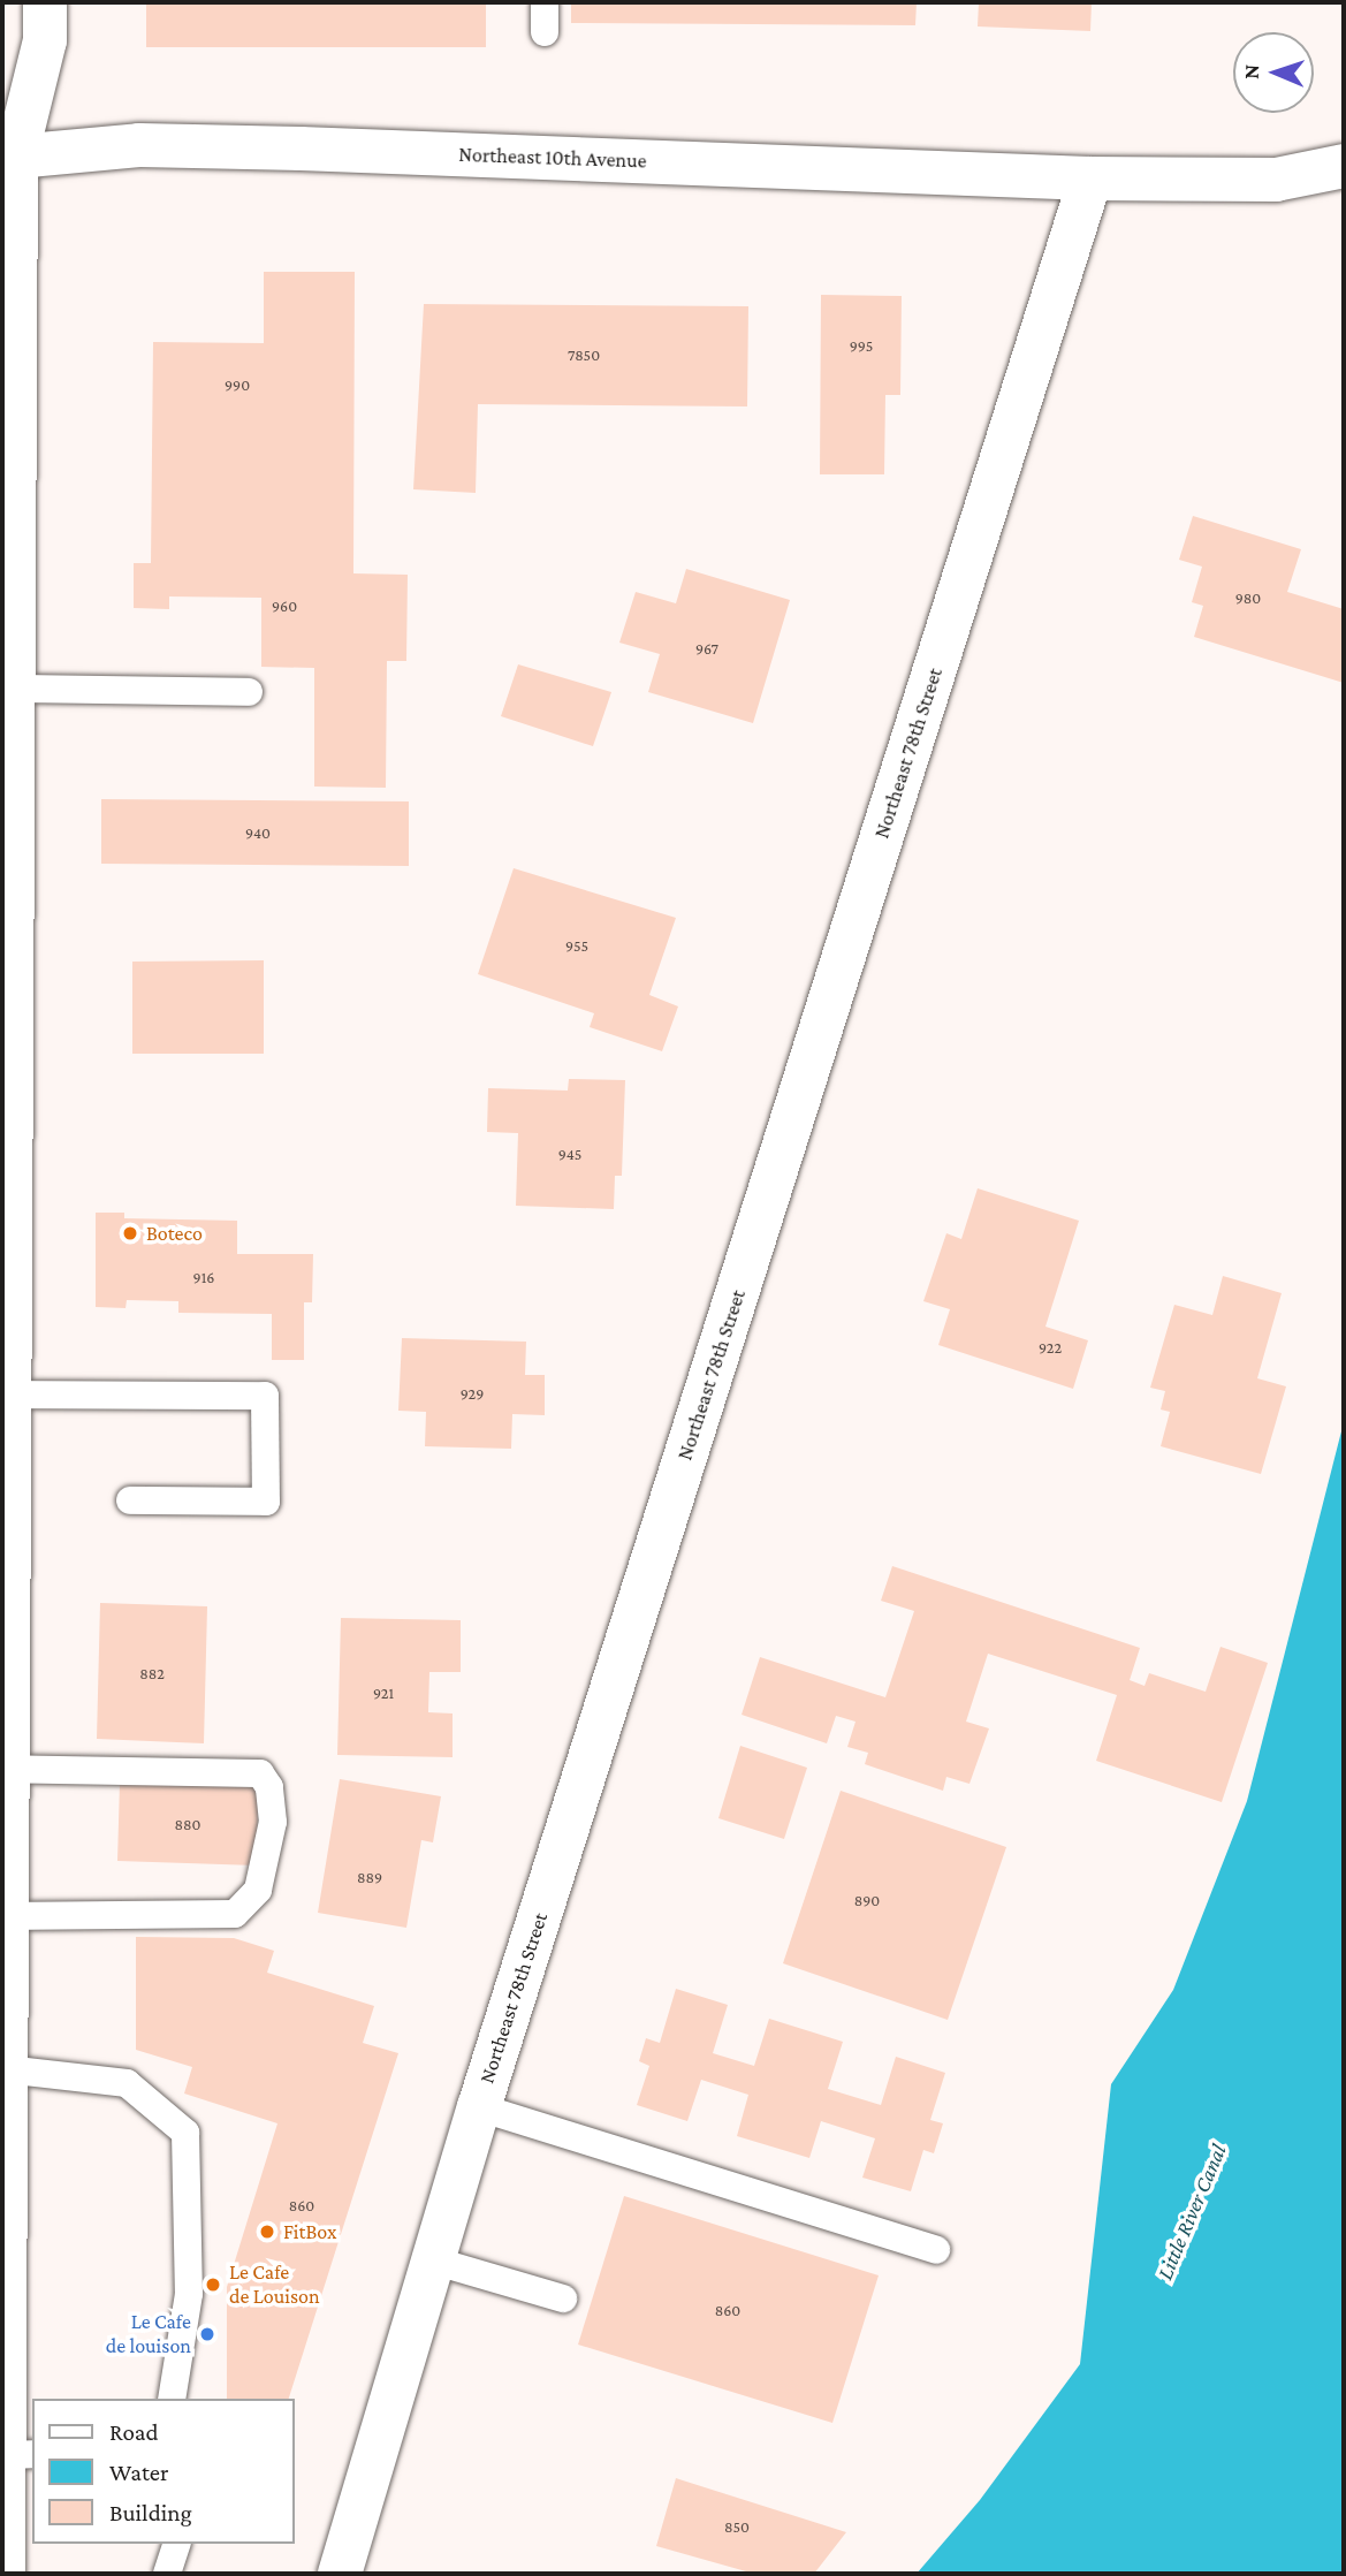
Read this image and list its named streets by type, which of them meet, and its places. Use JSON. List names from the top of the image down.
{
  "streets": {
    "street": ["Northeast 10th Avenue", "Northeast 78th Street"]
  },
  "crossings": [
    ["Northeast 10th Avenue", "Northeast 78th Street"]
  ],
  "water": ["Little River Canal"],
  "places": [
    "Boteco",
    "FitBox",
    "Le Cafe de Louison",
    "Le Cafe de louison"
  ],
  "house_numbers": [
    "995",
    "7850",
    "990",
    "980",
    "960",
    "967",
    "940",
    "955",
    "945",
    "916",
    "922",
    "929",
    "882",
    "921",
    "880",
    "889",
    "890",
    "860",
    "860",
    "850"
  ],
  "legend": ["Road", "Water", "Building"],
  "north": "left"
}
